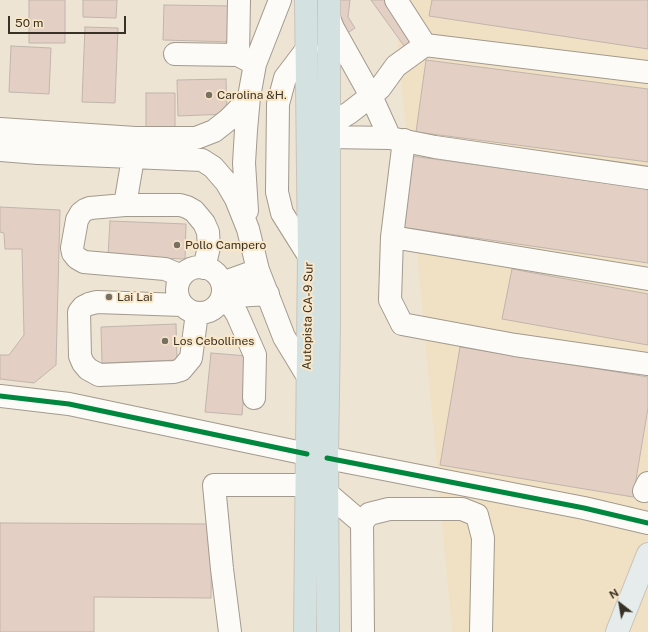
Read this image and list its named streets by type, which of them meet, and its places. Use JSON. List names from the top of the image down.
{
  "streets": {
    "highway": ["Autopista CA-9 Sur"]
  },
  "places": [
    "Carolina &H.",
    "Pollo Campero",
    "Lai Lai",
    "Los Cebollines"
  ],
  "scale_bar": "50 m",
  "north": "top left"
}
